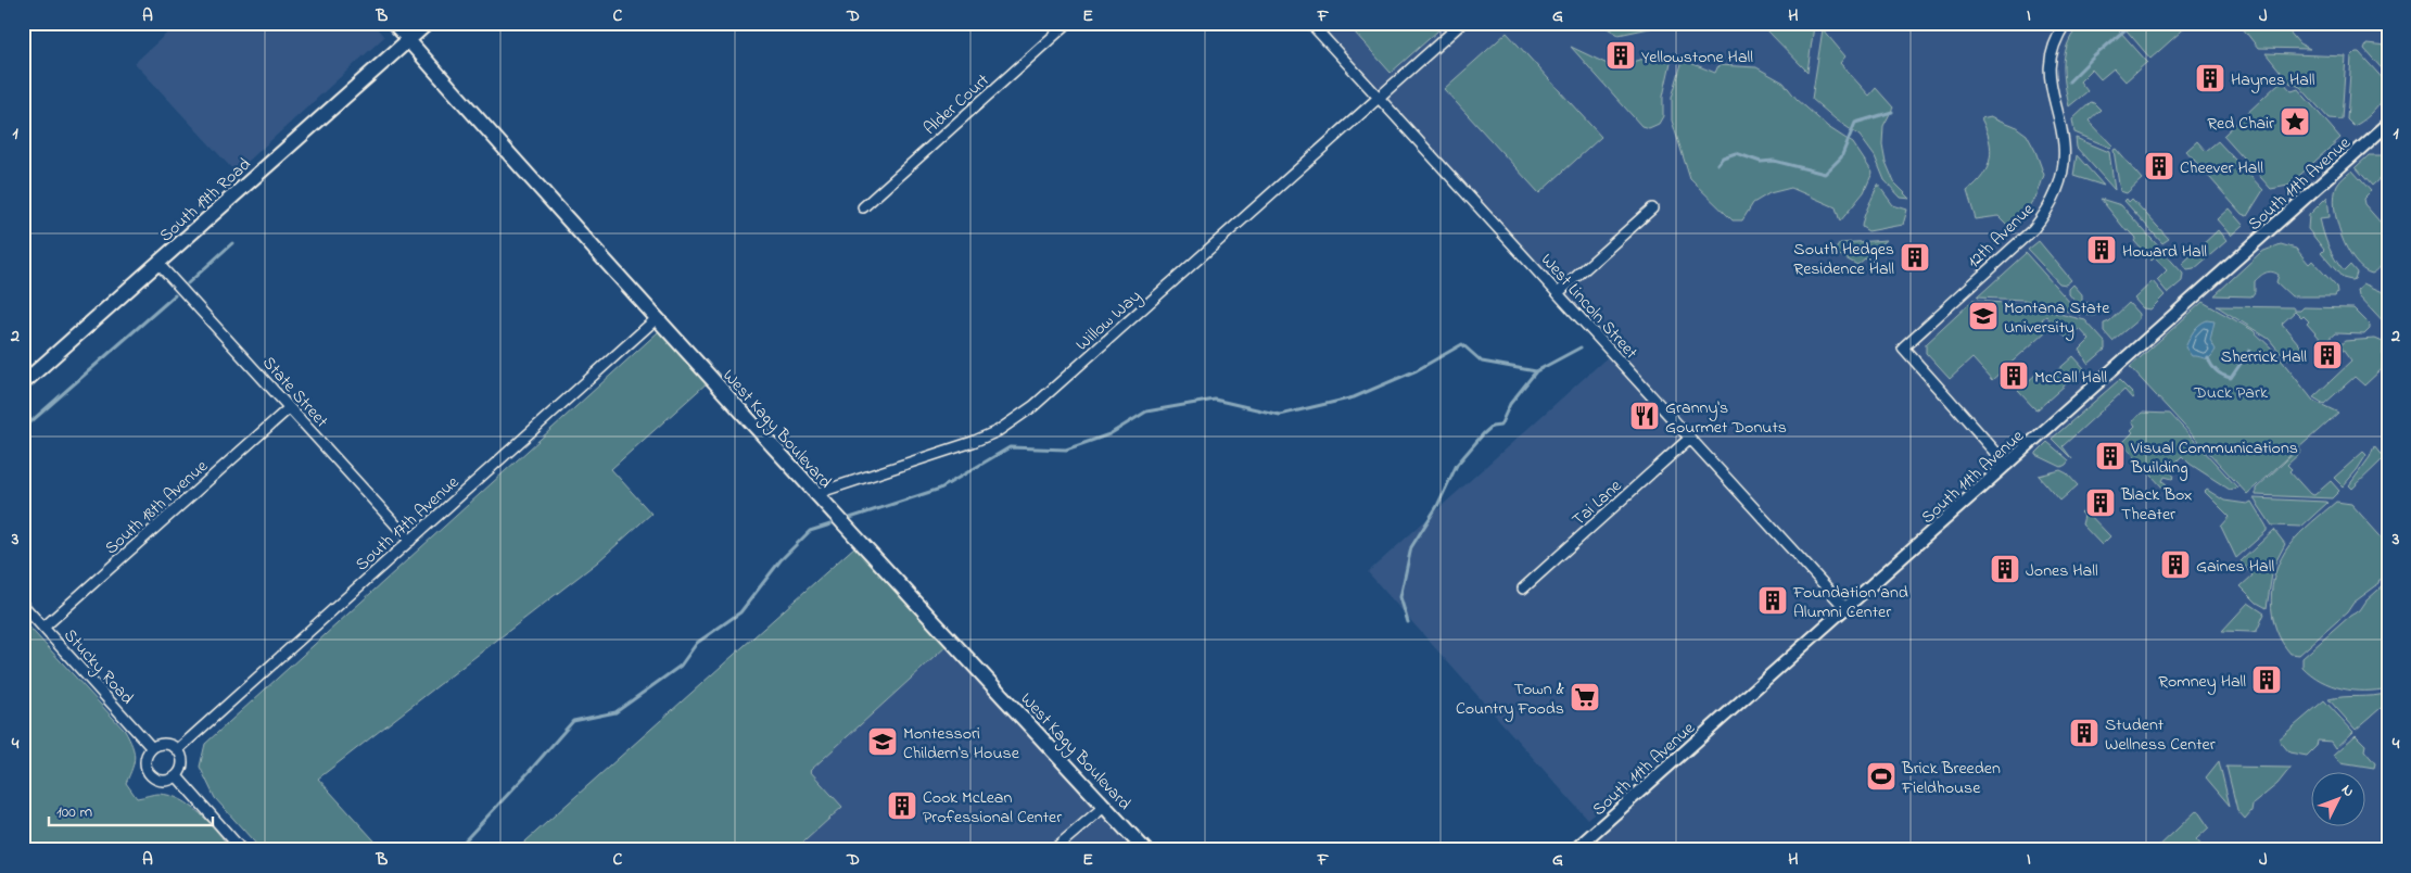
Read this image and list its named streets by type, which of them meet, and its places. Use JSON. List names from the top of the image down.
{
  "streets": {
    "main road": ["South 19th Road", "West Kagy Boulevard"],
    "street": [
      "Alder Court",
      "South 11th Avenue",
      "12th Avenue",
      "West Lincoln Street",
      "Willow Way",
      "State Street",
      "Tai Lane",
      "South 18th Avenue",
      "South 17th Avenue",
      "Stucky Road"
    ]
  },
  "crossings": [
    ["South 11th Avenue", "12th Avenue"],
    ["South 11th Avenue", "West Lincoln Street"],
    ["South 19th Road", "State Street"],
    ["South 19th Road", "West Kagy Boulevard"],
    ["West Lincoln Street", "Willow Way"],
    ["West Lincoln Street", "Tai Lane"],
    ["Willow Way", "West Kagy Boulevard"],
    ["State Street", "South 18th Avenue"],
    ["State Street", "South 17th Avenue"],
    ["West Kagy Boulevard", "South 17th Avenue"],
    ["South 18th Avenue", "Stucky Road"],
    ["South 17th Avenue", "Stucky Road"]
  ],
  "parks": ["Duck Park"],
  "places": {
    "building": [
      "Yellowstone Hall",
      "Haynes Hall",
      "Cheever Hall",
      "Howard Hall",
      "South Hedges Residence Hall",
      "Sherrick Hall",
      "McCall Hall",
      "Visual Communications Building",
      "Black Box Theater",
      "Gaines Hall",
      "Jones Hall",
      "Foundation and Alumni Center",
      "Romney Hall",
      "Student Wellness Center",
      "Cook McLean Professional Center"
    ],
    "place": ["Red Chair"],
    "school or university": ["Montana State University", "Montessori Childern's House"],
    "restaurant": ["Granny's Gourmet Donuts"],
    "supermarket": ["Town & Country Foods"],
    "sports": ["Brick Breeden Fieldhouse"]
  },
  "scale_bar": "100 m",
  "north": "top right",
  "grid": {
    "columns": [
      "A",
      "B",
      "C",
      "D",
      "E",
      "F",
      "G",
      "H",
      "I",
      "J"
    ],
    "rows": [
      "1",
      "2",
      "3",
      "4"
    ]
  }
}
